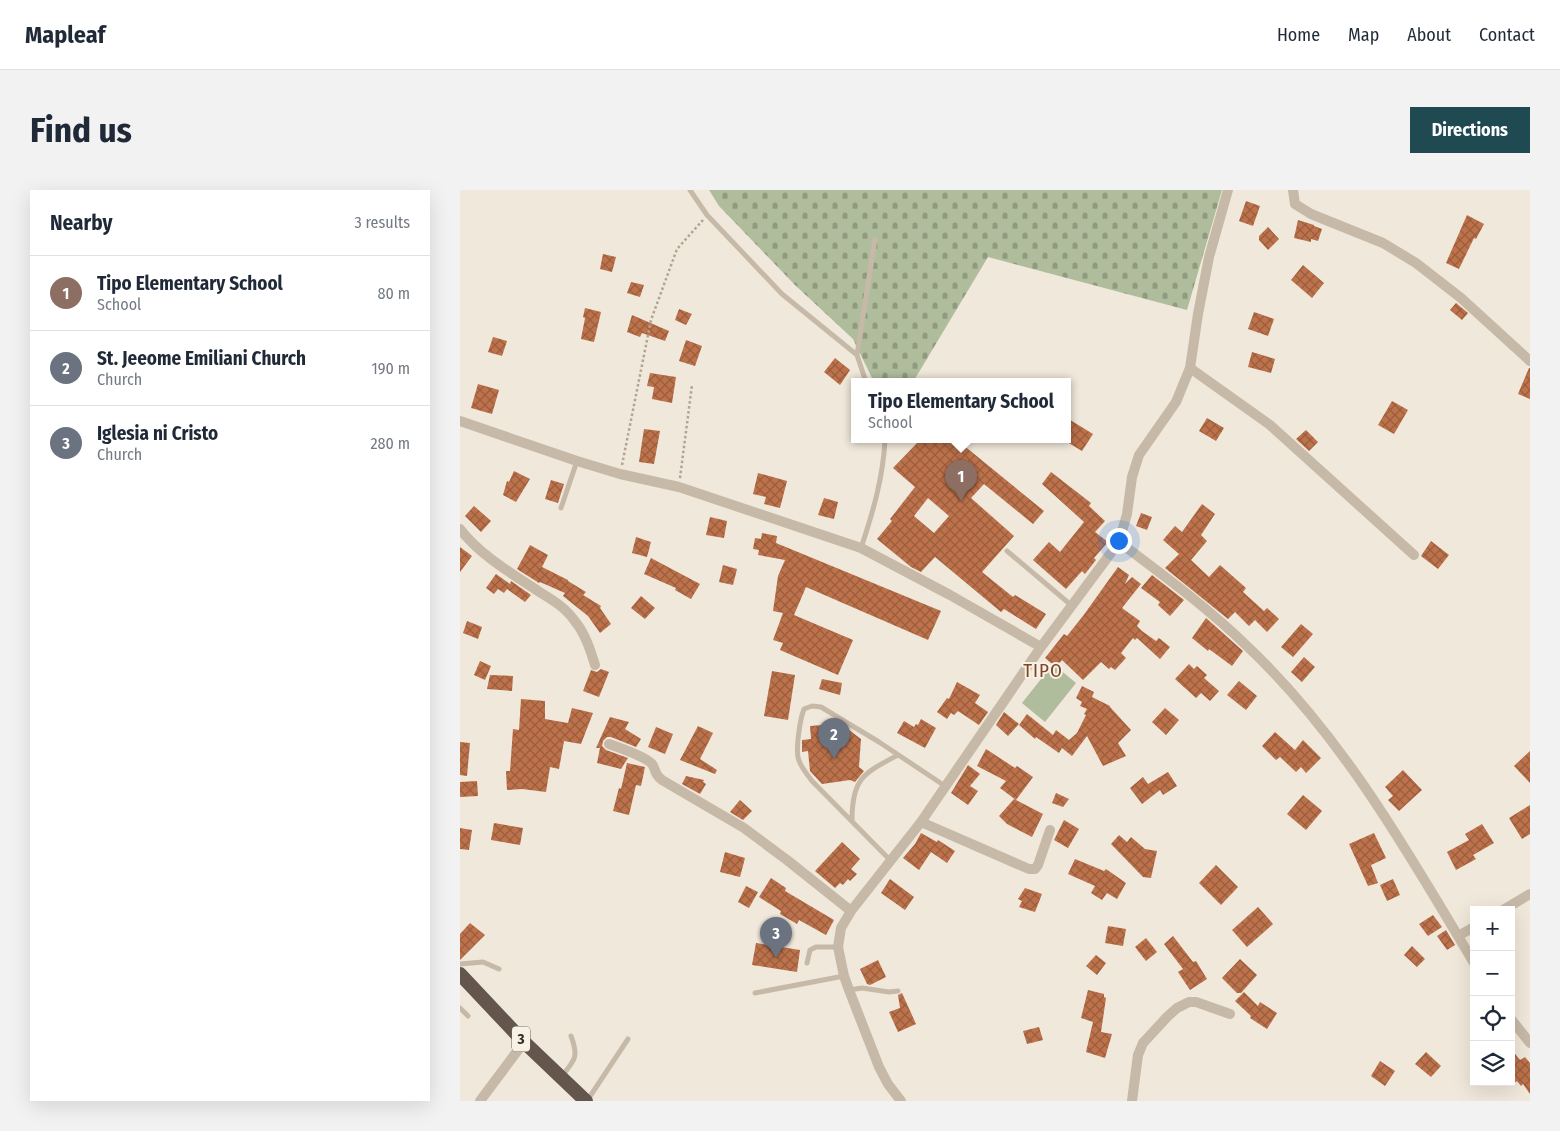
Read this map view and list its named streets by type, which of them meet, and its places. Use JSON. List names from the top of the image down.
{
  "streets": {
    "highway": ["3"]
  },
  "districts": ["TIPO"],
  "page": {
    "header": "Mapleaf",
    "nav": [
      "Home",
      "Map",
      "About",
      "Contact"
    ],
    "buttons": "Directions",
    "title": "Find us",
    "heading": ["Nearby", "3 results"],
    "list": [
      {
        "mark": "1",
        "name": "Tipo Elementary School",
        "note": "School",
        "value": "80 m"
      },
      {
        "mark": "2",
        "name": "St. Jeeome Emiliani Church",
        "note": "Church",
        "value": "190 m"
      },
      {
        "mark": "3",
        "name": "Iglesia ni Cristo",
        "note": "Church",
        "value": "280 m"
      }
    ],
    "popup": ["Tipo Elementary School", "School"],
    "pins": ["1", "2", "3"],
    "map_buttons": ["+", "−"]
  }
}
